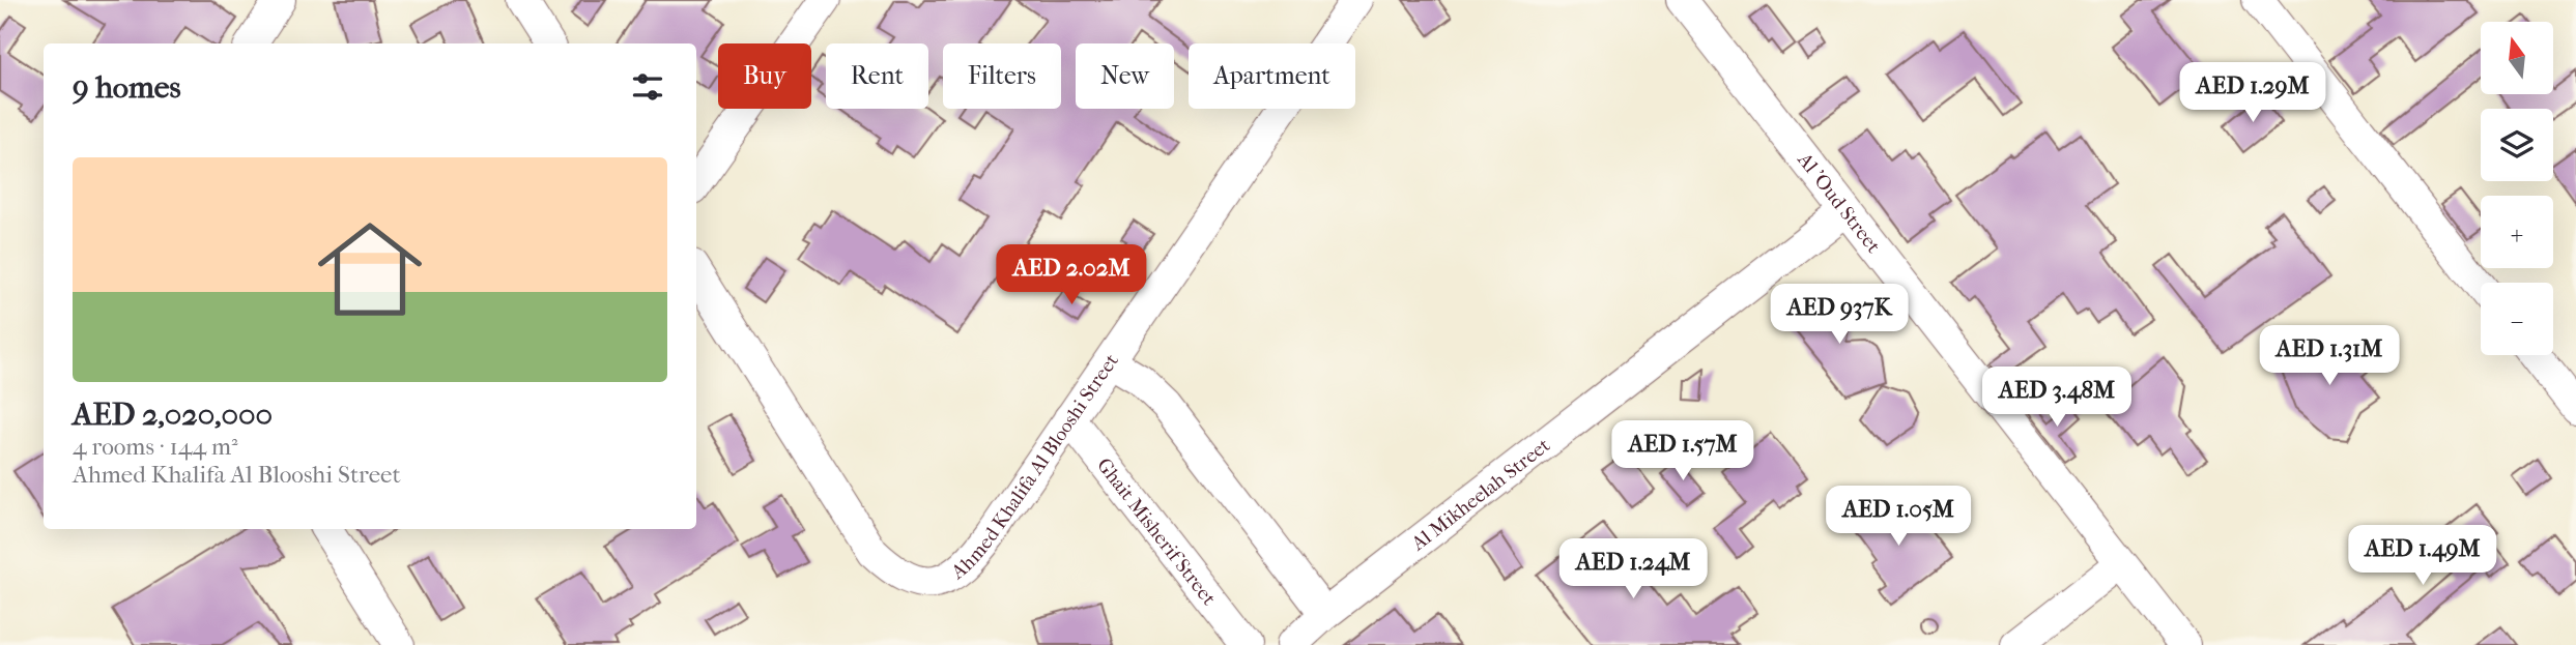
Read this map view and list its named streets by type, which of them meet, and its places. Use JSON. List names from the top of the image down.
{
  "streets": {
    "street": [
      "Al 'Oud Street",
      "Ahmed Khalifa Al Blooshi Street",
      "Al Mikheelah Street",
      "Ghait Misherif Street"
    ]
  },
  "crossings": [
    ["Al 'Oud Street", "Al Mikheelah Street"],
    ["Ahmed Khalifa Al Blooshi Street", "Ghait Misherif Street"]
  ],
  "north": "top",
  "page": {
    "map_buttons": ["+", "−"],
    "chip": [
      "Buy",
      "Rent",
      "Filters",
      "New",
      "Apartment"
    ],
    "heading": "9 homes",
    "price": [
      "AED 1.29M",
      "AED 2.02M",
      "AED 937K",
      "AED 1.31M",
      "AED 3.48M",
      "AED 1.57M",
      "AED 1.05M",
      "AED 1.49M",
      "AED 1.24M"
    ],
    "list": [
      {
        "name": "AED 2,020,000",
        "note": "4 rooms · 144 m² · Ahmed Khalifa Al Blooshi Street"
      }
    ]
  }
}
